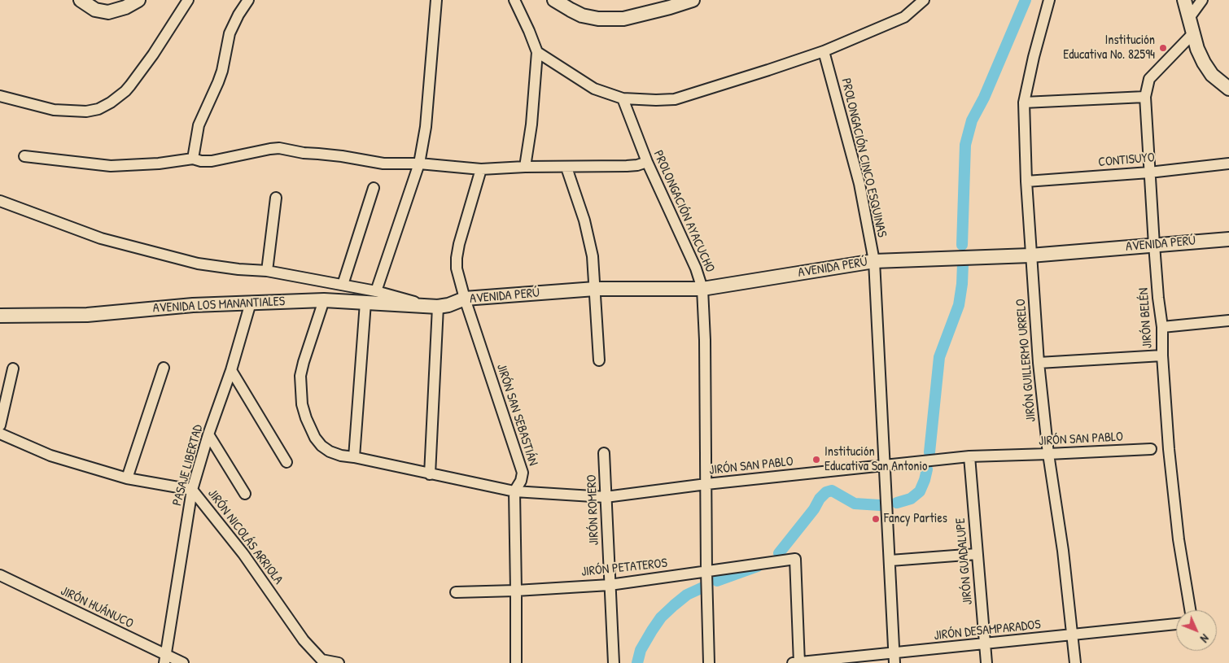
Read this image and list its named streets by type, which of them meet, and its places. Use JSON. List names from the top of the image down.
{
  "streets": {
    "street": [
      "PROLONGACIÓN CINCO ESQUINAS",
      "CONTISUYO",
      "PROLONGACIÓN AYACUCHO",
      "AVENIDA PERÚ",
      "AVENIDA LOS MANANTIALES",
      "JIRÓN BELÉN",
      "JIRÓN GUILLERMO URRELO",
      "JIRÓN SAN SEBASTIÁN",
      "JIRÓN SAN PABLO",
      "PASAJE LIBERTAD",
      "JIRÓN ROMERO",
      "JIRÓN NICOLÁS ARRIOLA",
      "JIRÓN GUADALUPE",
      "JIRÓN PETATEROS",
      "JIRÓN HUÁNUCO",
      "JIRÓN DESAMPARADOS"
    ]
  },
  "crossings": [
    ["PROLONGACIÓN CINCO ESQUINAS", "AVENIDA PERÚ"],
    ["PROLONGACIÓN CINCO ESQUINAS", "JIRÓN SAN PABLO"],
    ["PROLONGACIÓN CINCO ESQUINAS", "JIRÓN DESAMPARADOS"],
    ["CONTISUYO", "JIRÓN BELÉN"],
    ["CONTISUYO", "JIRÓN GUILLERMO URRELO"],
    ["PROLONGACIÓN AYACUCHO", "AVENIDA PERÚ"],
    ["PROLONGACIÓN AYACUCHO", "JIRÓN SAN PABLO"],
    ["PROLONGACIÓN AYACUCHO", "JIRÓN PETATEROS"],
    ["AVENIDA PERÚ", "AVENIDA LOS MANANTIALES"],
    ["AVENIDA PERÚ", "JIRÓN BELÉN"],
    ["AVENIDA PERÚ", "JIRÓN GUILLERMO URRELO"],
    ["AVENIDA PERÚ", "JIRÓN SAN SEBASTIÁN"],
    ["AVENIDA LOS MANANTIALES", "JIRÓN SAN PABLO"],
    ["AVENIDA LOS MANANTIALES", "PASAJE LIBERTAD"],
    ["JIRÓN GUILLERMO URRELO", "JIRÓN SAN PABLO"],
    ["JIRÓN GUILLERMO URRELO", "JIRÓN DESAMPARADOS"],
    ["JIRÓN SAN SEBASTIÁN", "JIRÓN SAN PABLO"],
    ["JIRÓN SAN SEBASTIÁN", "JIRÓN PETATEROS"],
    ["JIRÓN SAN PABLO", "JIRÓN ROMERO"],
    ["JIRÓN SAN PABLO", "JIRÓN GUADALUPE"],
    ["PASAJE LIBERTAD", "JIRÓN NICOLÁS ARRIOLA"],
    ["PASAJE LIBERTAD", "JIRÓN HUÁNUCO"],
    ["JIRÓN ROMERO", "JIRÓN PETATEROS"],
    ["JIRÓN GUADALUPE", "JIRÓN DESAMPARADOS"],
    ["JIRÓN PETATEROS", "JIRÓN DESAMPARADOS"]
  ],
  "places": ["Institución Educativa No. 82594", "Institución Educativa San Antonio", "Fancy Parties"],
  "north": "bottom right"
}
